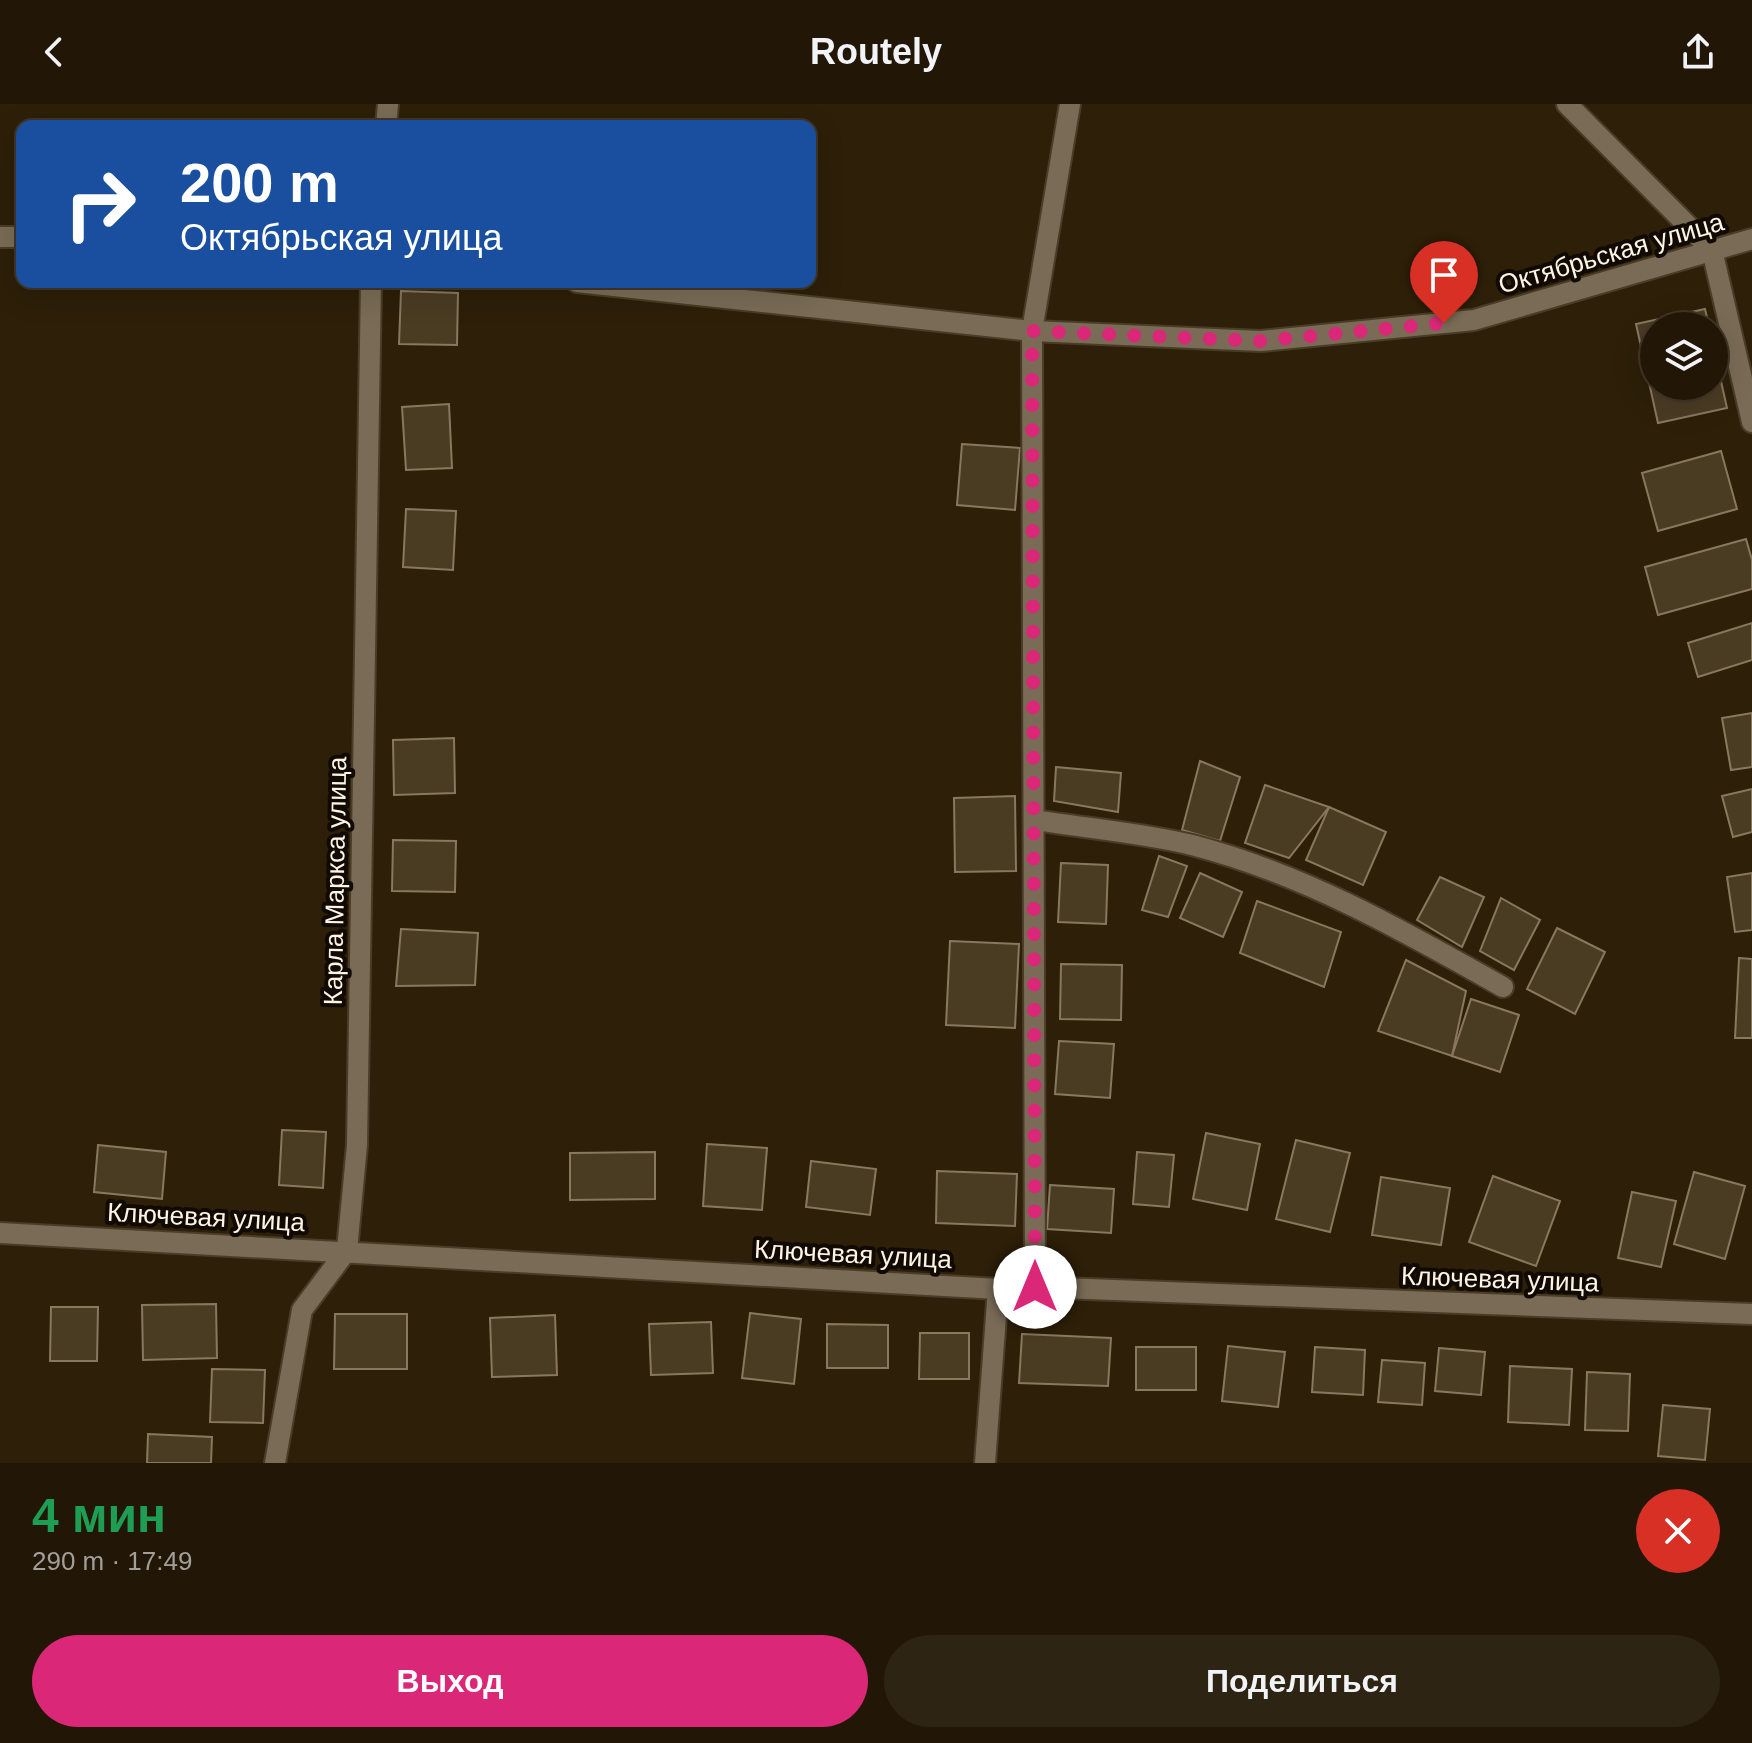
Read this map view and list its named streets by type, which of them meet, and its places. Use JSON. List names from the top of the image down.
{
  "streets": {
    "street": ["Октябрьская улица", "Карла Маркса улица", "Ключевая улица"]
  },
  "crossings": [
    ["Карла Маркса улица", "Ключевая улица"]
  ],
  "page": {
    "header": "Routely",
    "turn": ["200 m", "Октябрьская улица"],
    "heading": ["4 мин", "290 m · 17:49"],
    "buttons": ["Выход", "Поделиться"]
  }
}
